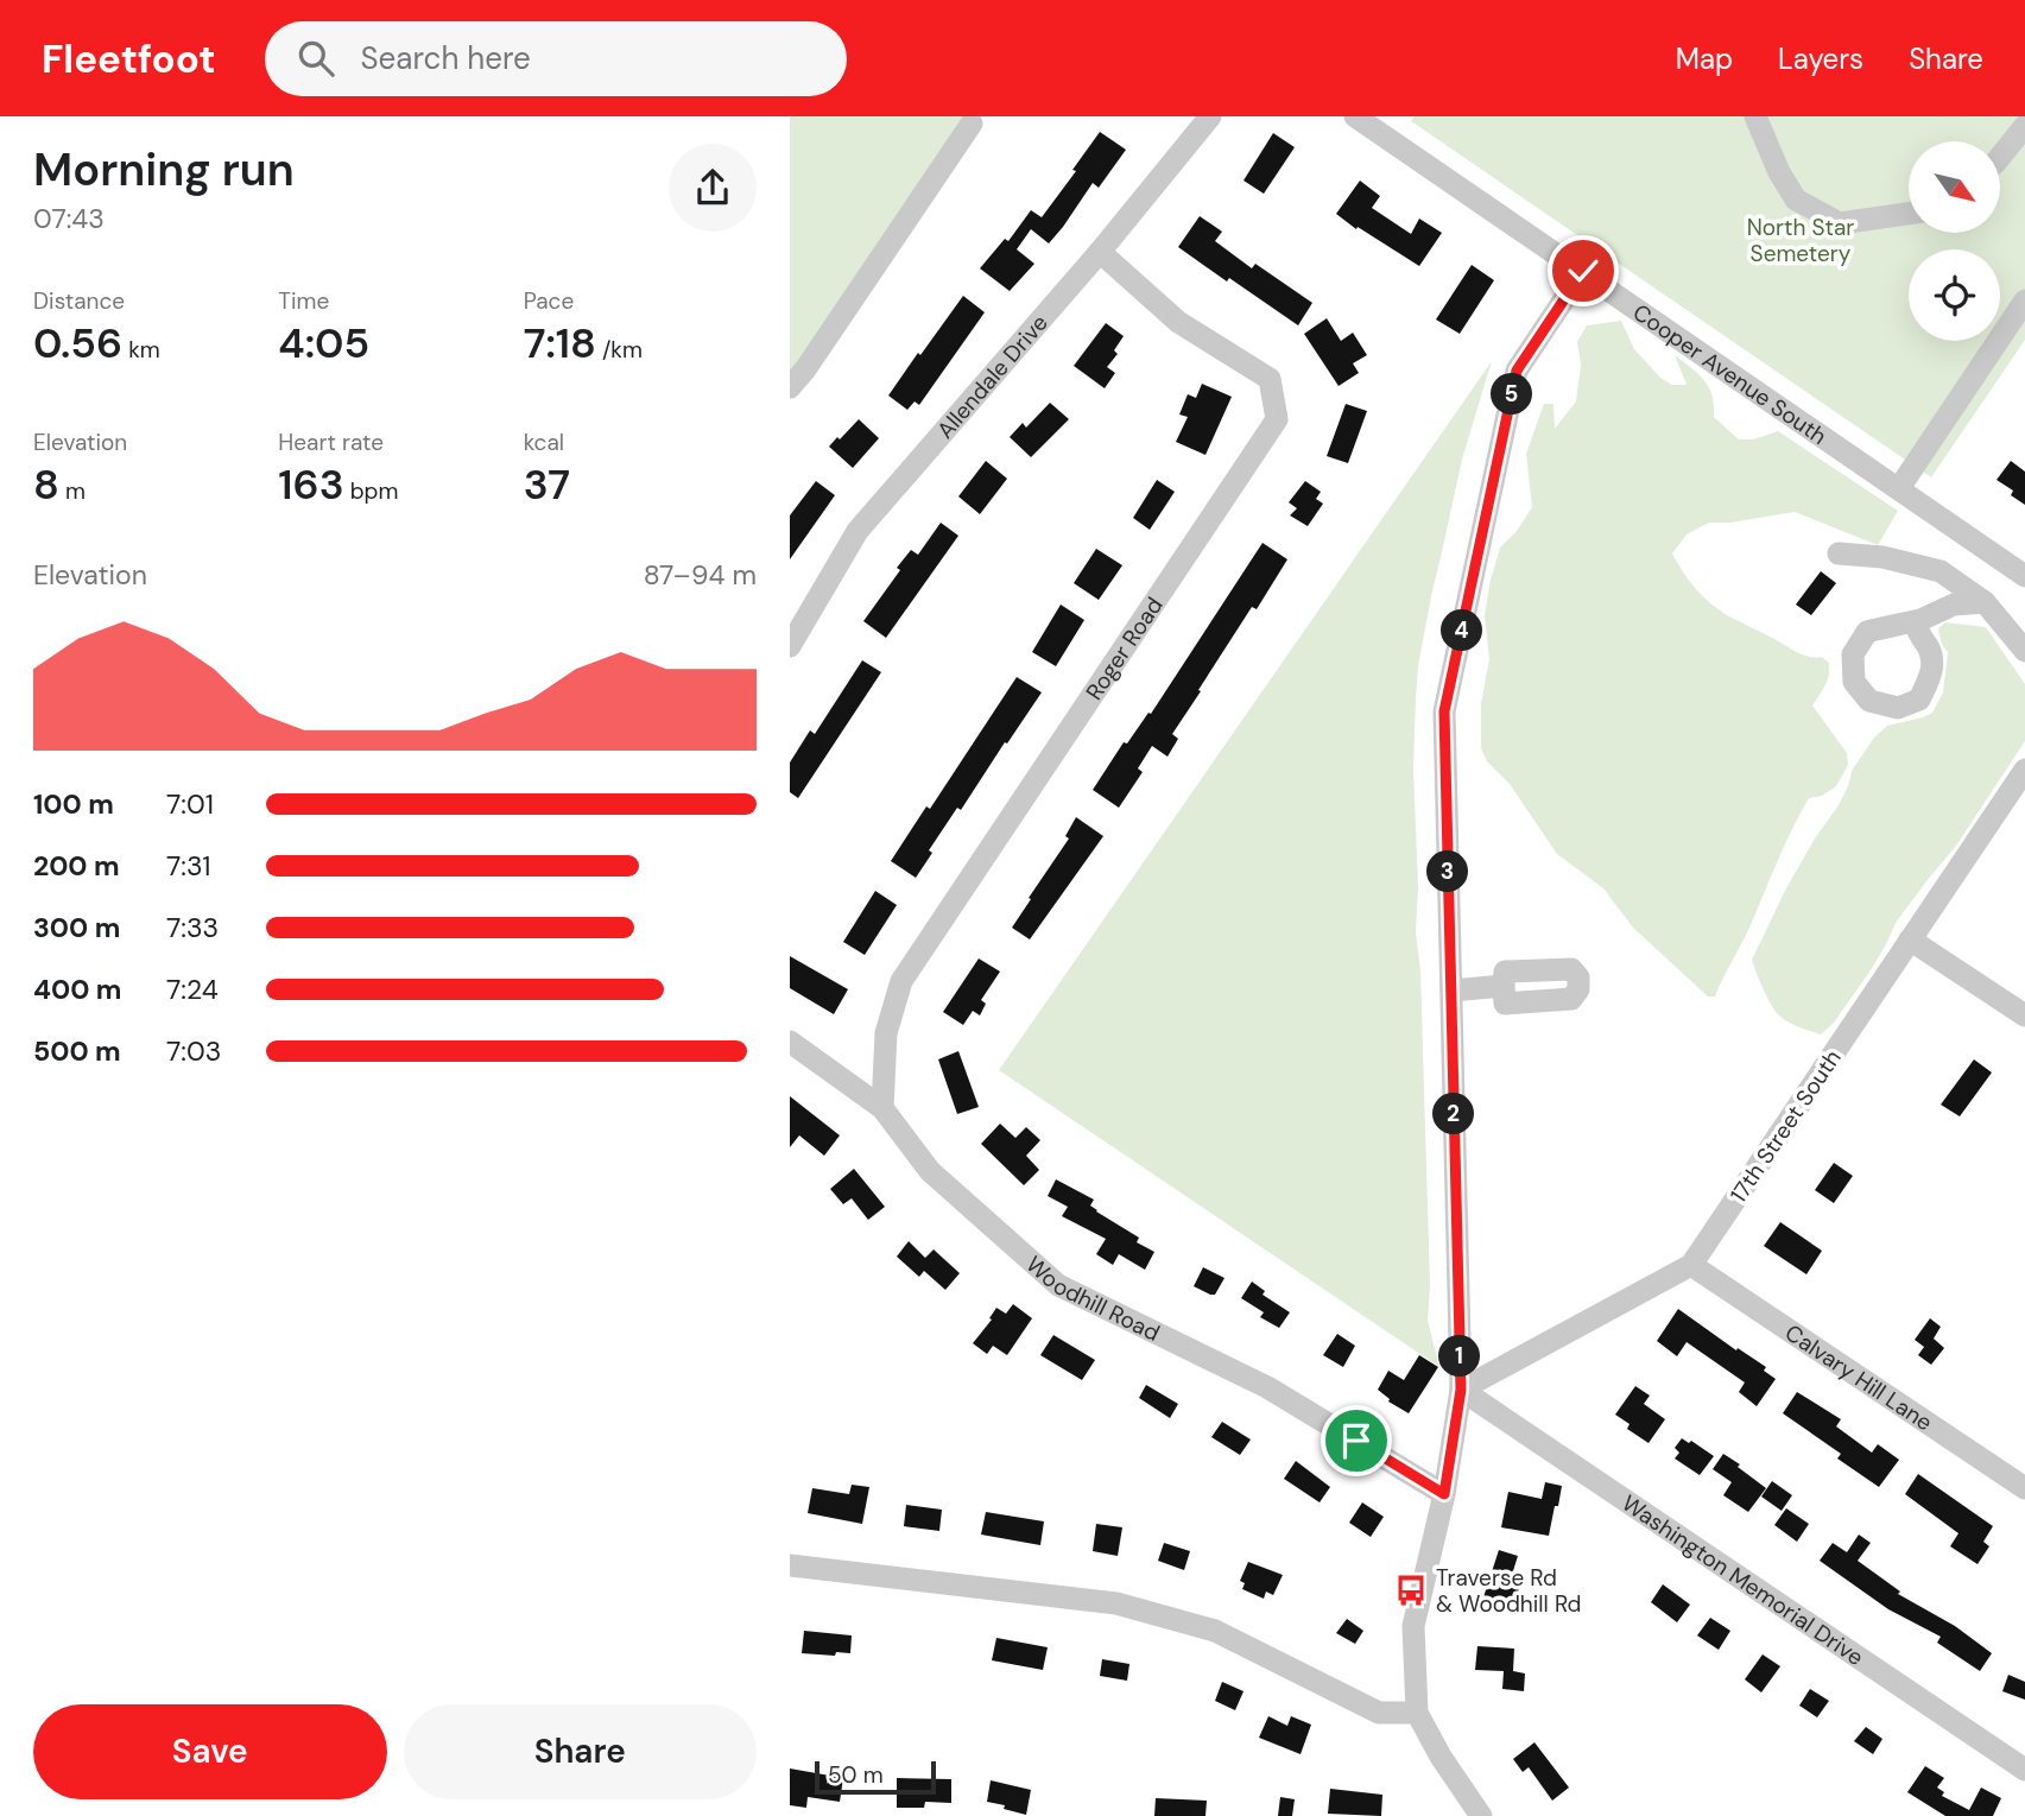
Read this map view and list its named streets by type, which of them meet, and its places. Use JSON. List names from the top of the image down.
{
  "streets": {
    "street": [
      "Cooper Avenue South",
      "Allendale Drive",
      "Roger Road",
      "17th Street South",
      "Woodhill Road",
      "Calvary Hill Lane",
      "Washington Memorial Drive"
    ]
  },
  "crossings": [
    ["Allendale Drive", "Roger Road"],
    ["Roger Road", "Woodhill Road"],
    ["17th Street South", "Calvary Hill Lane"],
    ["17th Street South", "Washington Memorial Drive"]
  ],
  "parks": ["North Star Semetery"],
  "places": {
    "bus stop": ["Traverse Rd & Woodhill Rd"]
  },
  "scale_bar": "50 m",
  "north": "bottom right",
  "page": {
    "header": "Fleetfoot",
    "search": "Search here",
    "nav": ["Map", "Layers", "Share"],
    "heading": ["Morning run", "07:43"],
    "stats": [
      ["Distance", "0.56 km"],
      ["Time", "4:05"],
      ["Pace", "7:18 /km"],
      ["Elevation", "8 m"],
      ["Heart rate", "163 bpm"],
      ["kcal", "37"]
    ],
    "pins": [
      "5",
      "4",
      "3",
      "2",
      "1"
    ],
    "chart": ["Elevation", "87–94 m"],
    "list": [
      {
        "name": "100 m",
        "note": "7:01"
      },
      {
        "name": "200 m",
        "note": "7:31"
      },
      {
        "name": "300 m",
        "note": "7:33"
      },
      {
        "name": "400 m",
        "note": "7:24"
      },
      {
        "name": "500 m",
        "note": "7:03"
      }
    ],
    "buttons": ["Save", "Share"],
    "scale": "50 m"
  }
}
